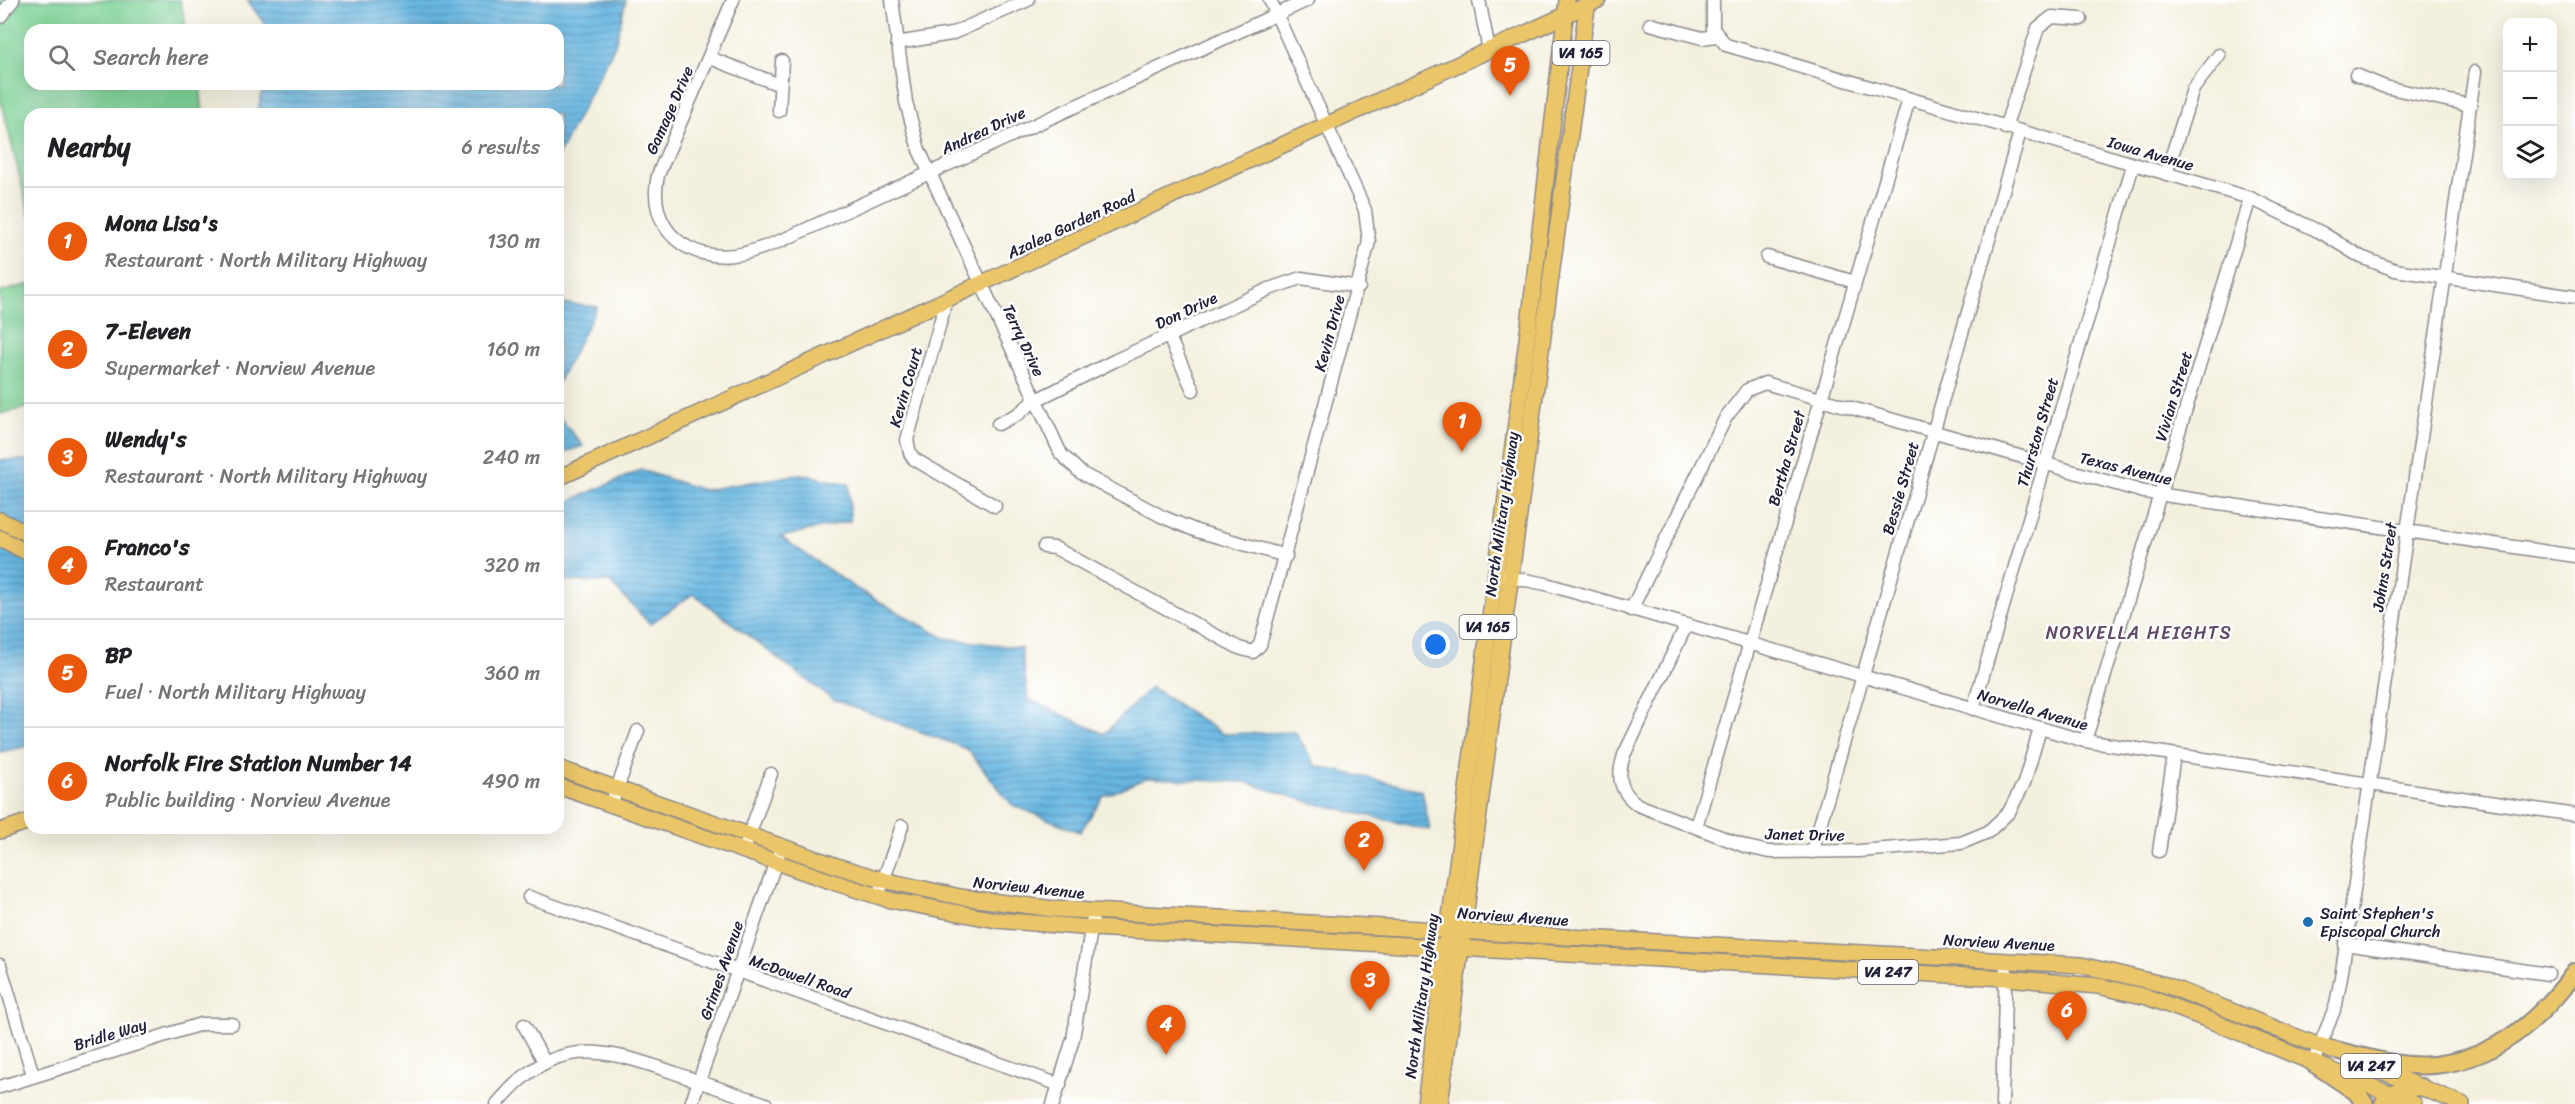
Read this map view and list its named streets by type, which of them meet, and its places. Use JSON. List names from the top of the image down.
{
  "streets": {
    "main road": [
      "VA 165",
      "Azalea Garden Road",
      "North Military Highway",
      "Norview Avenue",
      "VA 247"
    ],
    "street": [
      "Gamage Drive",
      "Andrea Drive",
      "Iowa Avenue",
      "Don Drive",
      "Kevin Drive",
      "Terry Drive",
      "Kevin Court",
      "Vivian Street",
      "Thurston Street",
      "Bertha Street",
      "Texas Avenue",
      "Bessie Street",
      "Johns Street",
      "Norvella Avenue",
      "Janet Drive",
      "Grimes Avenue",
      "McDowell Road",
      "Bridle Way"
    ]
  },
  "crossings": [
    ["Gamage Drive", "Andrea Drive"],
    ["Andrea Drive", "Kevin Drive"],
    ["Andrea Drive", "Terry Drive"],
    ["Iowa Avenue", "Vivian Street"],
    ["Iowa Avenue", "Thurston Street"],
    ["Iowa Avenue", "Bertha Street"],
    ["Iowa Avenue", "Bessie Street"],
    ["Iowa Avenue", "Johns Street"],
    ["Azalea Garden Road", "Kevin Drive"],
    ["Azalea Garden Road", "Terry Drive"],
    ["Azalea Garden Road", "Kevin Court"],
    ["Azalea Garden Road", "North Military Highway"],
    ["Don Drive", "Kevin Drive"],
    ["Don Drive", "Terry Drive"],
    ["Kevin Drive", "Terry Drive"],
    ["Vivian Street", "Texas Avenue"],
    ["Vivian Street", "Norvella Avenue"],
    ["Thurston Street", "Texas Avenue"],
    ["Thurston Street", "Norvella Avenue"],
    ["Bertha Street", "Texas Avenue"],
    ["Bertha Street", "Norvella Avenue"],
    ["Bertha Street", "Janet Drive"],
    ["Texas Avenue", "Bessie Street"],
    ["Texas Avenue", "Johns Street"],
    ["Texas Avenue", "Norvella Avenue"],
    ["Bessie Street", "Norvella Avenue"],
    ["Bessie Street", "Janet Drive"],
    ["North Military Highway", "Norvella Avenue"],
    ["North Military Highway", "Norview Avenue"],
    ["North Military Highway", "VA 247"],
    ["Johns Street", "Norvella Avenue"],
    ["Johns Street", "Norview Avenue"],
    ["Johns Street", "VA 247"],
    ["Norvella Avenue", "Janet Drive"],
    ["Norview Avenue", "Grimes Avenue"],
    ["Grimes Avenue", "McDowell Road"]
  ],
  "districts": ["NORVELLA HEIGHTS"],
  "places": ["Saint Stephen's Episcopal Church"],
  "page": {
    "map_buttons": ["+", "−"],
    "search": "Search here",
    "pins": [
      "5",
      "1",
      "2",
      "3",
      "6",
      "4"
    ],
    "heading": ["Nearby", "6 results"],
    "list": [
      {
        "mark": "1",
        "name": "Mona Lisa's",
        "note": "Restaurant · North Military Highway",
        "value": "130 m"
      },
      {
        "mark": "2",
        "name": "7-Eleven",
        "note": "Supermarket · Norview Avenue",
        "value": "160 m"
      },
      {
        "mark": "3",
        "name": "Wendy's",
        "note": "Restaurant · North Military Highway",
        "value": "240 m"
      },
      {
        "mark": "4",
        "name": "Franco's",
        "note": "Restaurant",
        "value": "320 m"
      },
      {
        "mark": "5",
        "name": "BP",
        "note": "Fuel · North Military Highway",
        "value": "360 m"
      },
      {
        "mark": "6",
        "name": "Norfolk Fire Station Number 14",
        "note": "Public building · Norview Avenue",
        "value": "490 m"
      }
    ]
  }
}
